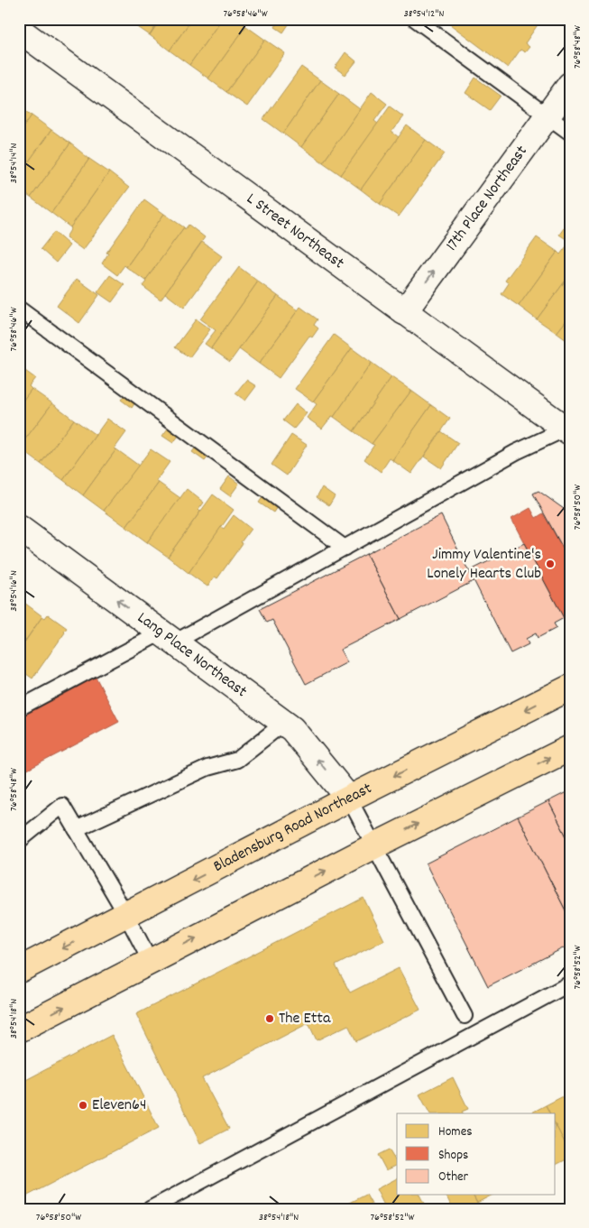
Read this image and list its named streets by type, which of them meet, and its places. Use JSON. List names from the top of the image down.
{
  "streets": {
    "main road": ["Bladensburg Road Northeast"],
    "street": ["17th Place Northeast", "L Street Northeast", "Lang Place Northeast"]
  },
  "crossings": [
    ["17th Place Northeast", "L Street Northeast"],
    ["Lang Place Northeast", "Bladensburg Road Northeast"]
  ],
  "one_way": ["17th Place Northeast", "Lang Place Northeast"],
  "places": ["Jimmy Valentine's Lonely Hearts Club", "The Etta", "Eleven64"],
  "legend": ["Homes", "Shops", "Other"],
  "coordinates": [
    "76°58'46\"W",
    "38°54'12\"N",
    "76°58'48\"W",
    "38°54'14\"N",
    "76°58'50\"W",
    "38°54'16\"N",
    "76°58'52\"W",
    "38°54'18\"N"
  ]
}
